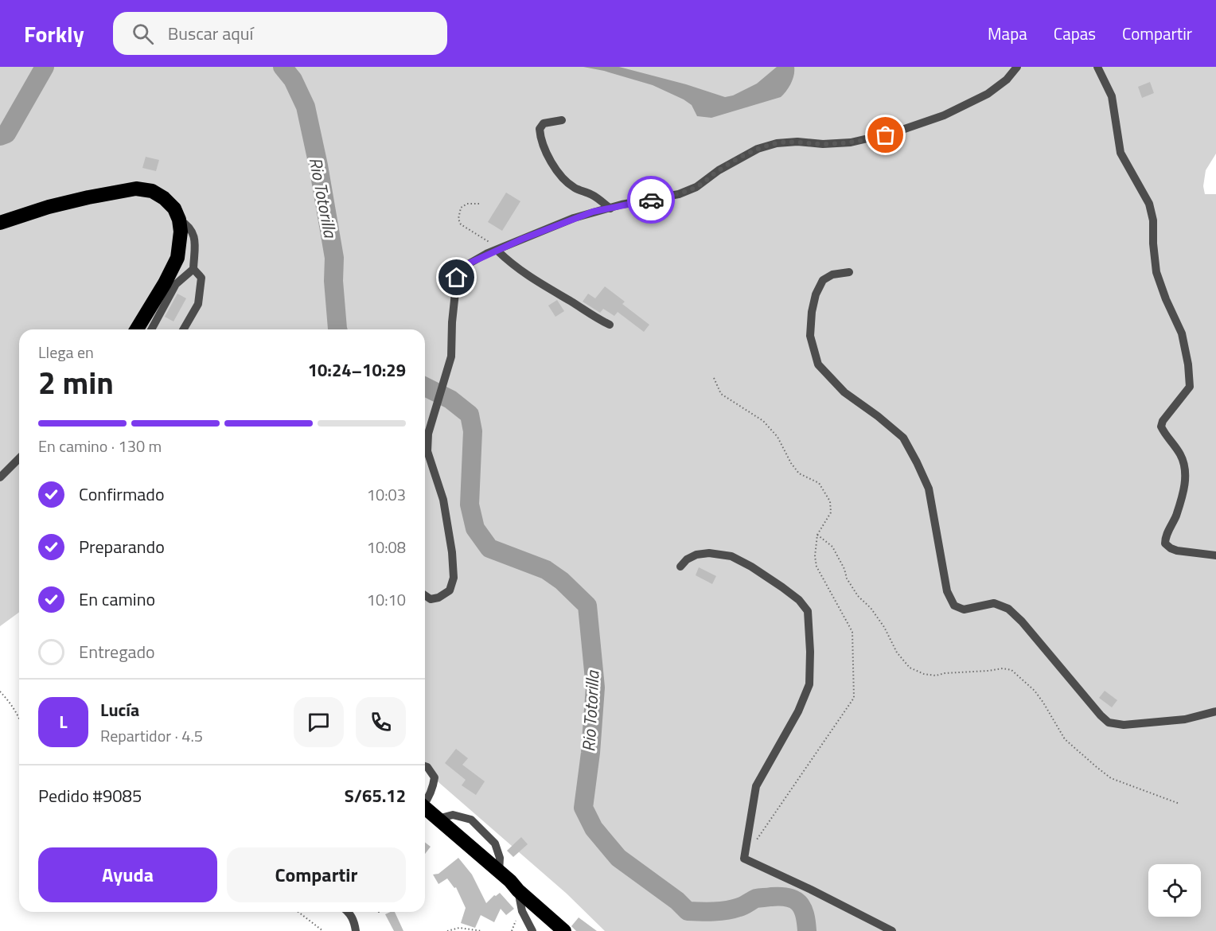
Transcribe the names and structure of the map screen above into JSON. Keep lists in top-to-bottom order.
{
  "water": ["Rio Totorilla"],
  "page": {
    "header": "Forkly",
    "search": "Buscar aquí",
    "nav": ["Mapa", "Capas", "Compartir"],
    "heading": ["2 min", "Llega en", "10:24–10:29"],
    "panel": [
      "Lucía",
      "Repartidor · 4.5",
      "Pedido #9085",
      "S/65.12"
    ],
    "bar": "En camino · 130 m",
    "list": [
      ["Confirmado", "10:03"],
      ["Preparando", "10:08"],
      ["En camino", "10:10"],
      "Entregado"
    ],
    "round": "L",
    "buttons": ["Ayuda", "Compartir"]
  }
}
